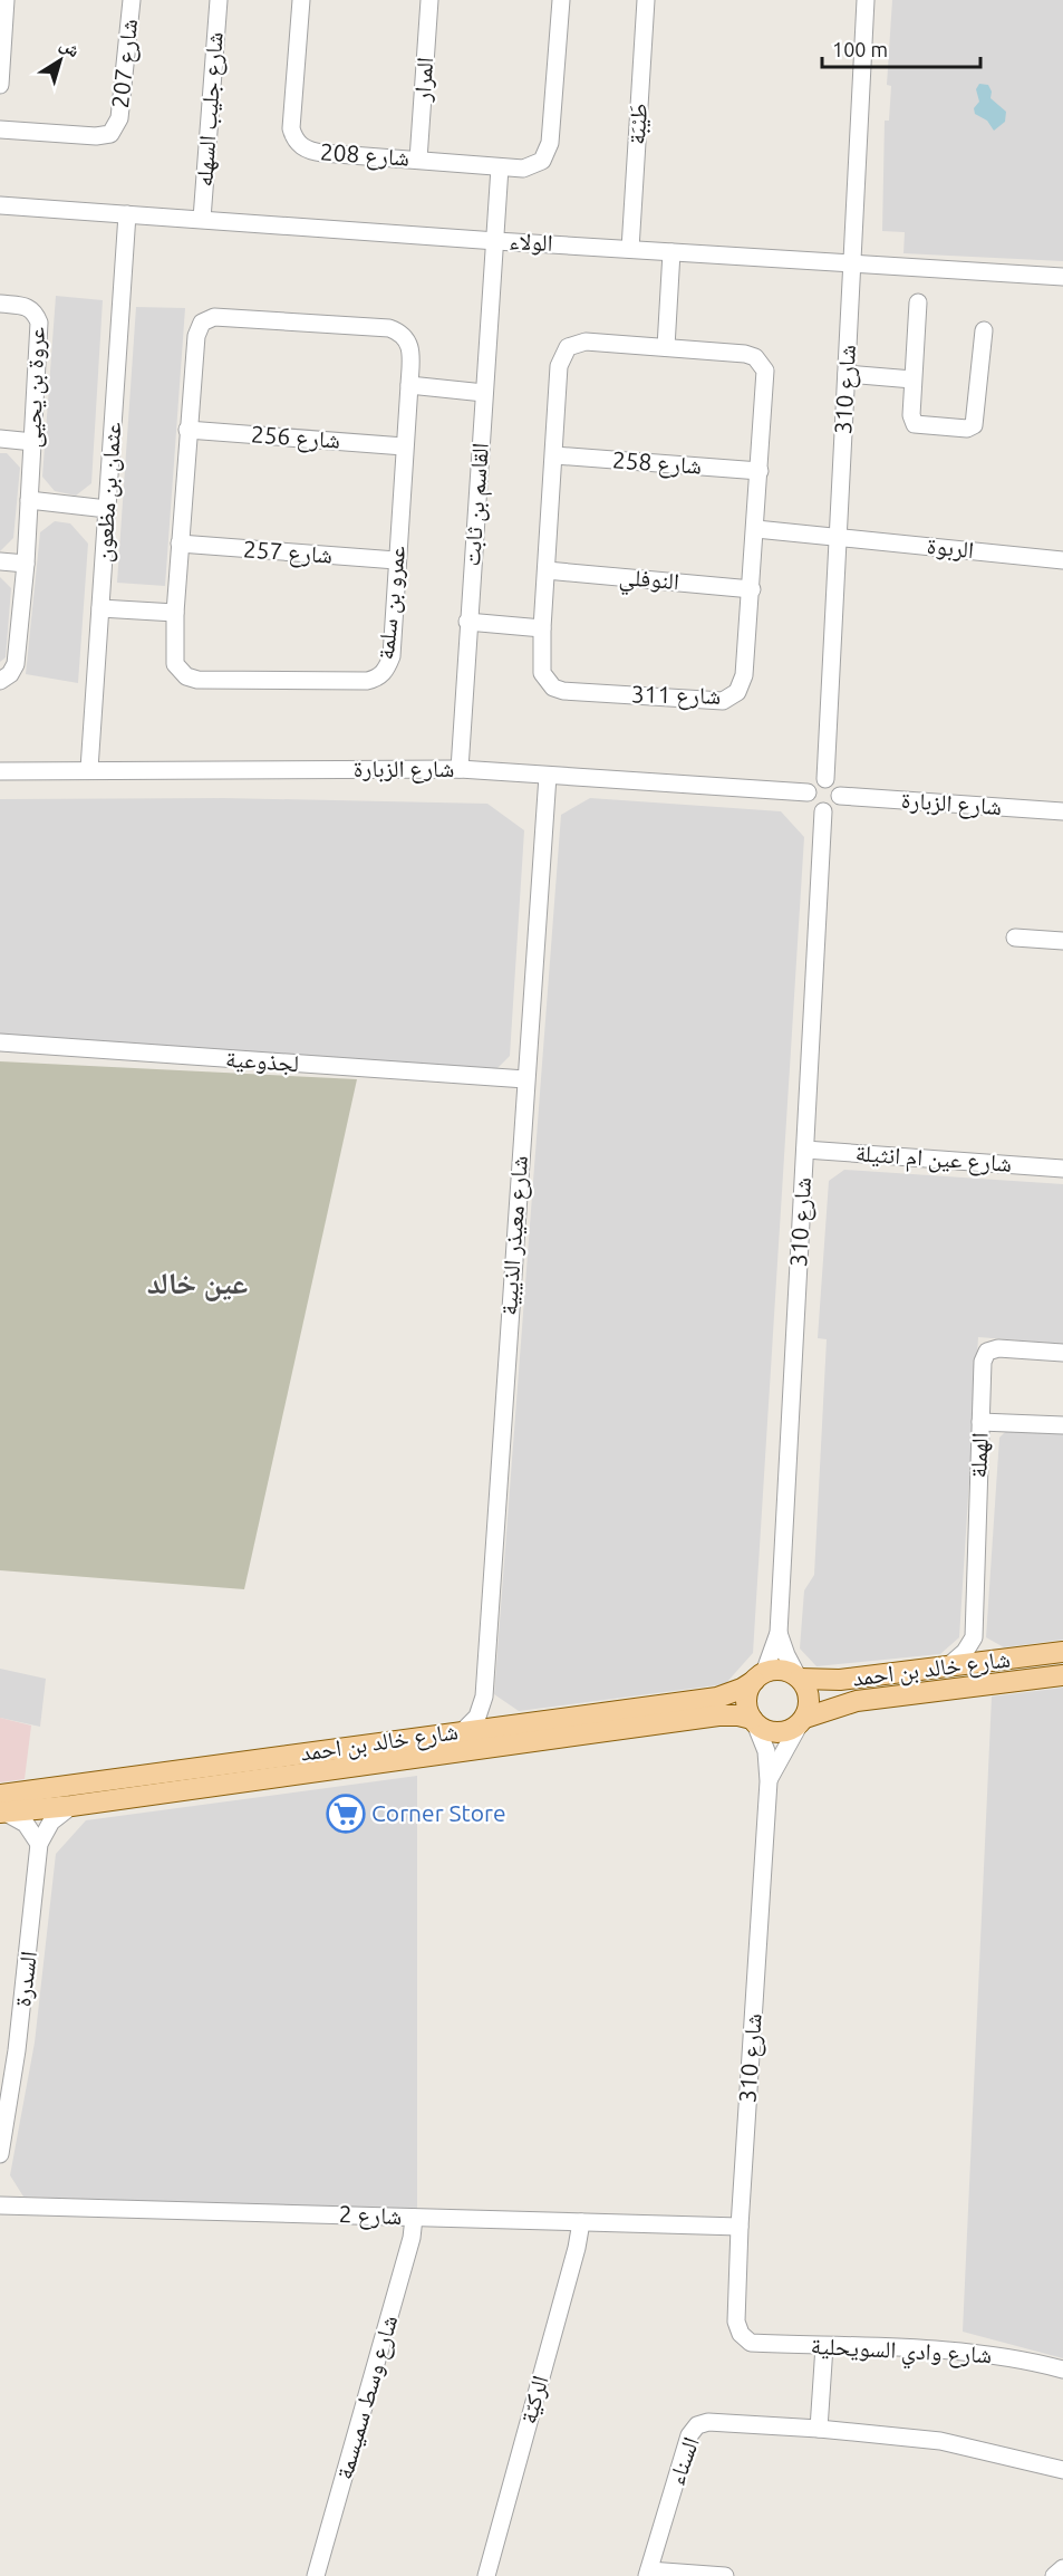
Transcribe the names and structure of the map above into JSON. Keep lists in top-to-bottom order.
{
  "streets": {
    "main road": ["شارع خالد بن احمد"],
    "street": [
      "شارع 207",
      "المرار",
      "شارع جليب السهله",
      "طَيْبَة",
      "شارع 208",
      "الولاء",
      "عروة بن يحيى",
      "شارع 310",
      "شارع 256",
      "شارع 258",
      "عثمان بن مظعون",
      "القاسم بن ثابت",
      "الربوة",
      "شارع 257",
      "النوفلي",
      "عمرو بن سلمة",
      "شارع 311",
      "شارع الزبارة",
      "لجذوعية",
      "شارع عين ام انثيلة",
      "شارع معيذر الذيبية",
      "الهملة",
      "السدرة",
      "شارع 2",
      "شارع وادي السويحلية",
      "شارع وسط سميسمة",
      "الركيّة",
      "السناء"
    ]
  },
  "crossings": [
    ["المرار", "شارع 208"],
    ["شارع جليب السهله", "الولاء"],
    ["طَيْبَة", "الولاء"],
    ["الولاء", "شارع 310"],
    ["الولاء", "عثمان بن مظعون"],
    ["الولاء", "القاسم بن ثابت"],
    ["شارع 310", "الربوة"],
    ["شارع 310", "شارع الزبارة"],
    ["شارع 310", "شارع عين ام انثيلة"],
    ["شارع 310", "شارع خالد بن احمد"],
    ["شارع 310", "شارع 2"],
    ["شارع 310", "شارع وادي السويحلية"],
    ["شارع 256", "عمرو بن سلمة"],
    ["شارع 258", "شارع 311"],
    ["عثمان بن مظعون", "شارع الزبارة"],
    ["القاسم بن ثابت", "شارع الزبارة"],
    ["شارع 257", "عمرو بن سلمة"],
    ["النوفلي", "شارع 311"],
    ["شارع الزبارة", "شارع معيذر الذيبية"],
    ["لجذوعية", "شارع معيذر الذيبية"],
    ["شارع معيذر الذيبية", "شارع خالد بن احمد"],
    ["شارع خالد بن احمد", "السدرة"],
    ["شارع 2", "شارع وسط سميسمة"],
    ["شارع 2", "الركيّة"]
  ],
  "districts": ["عين خالد"],
  "places": {
    "supermarket": ["Corner Store"]
  },
  "scale_bar": "100 m",
  "north": "top right"
}
